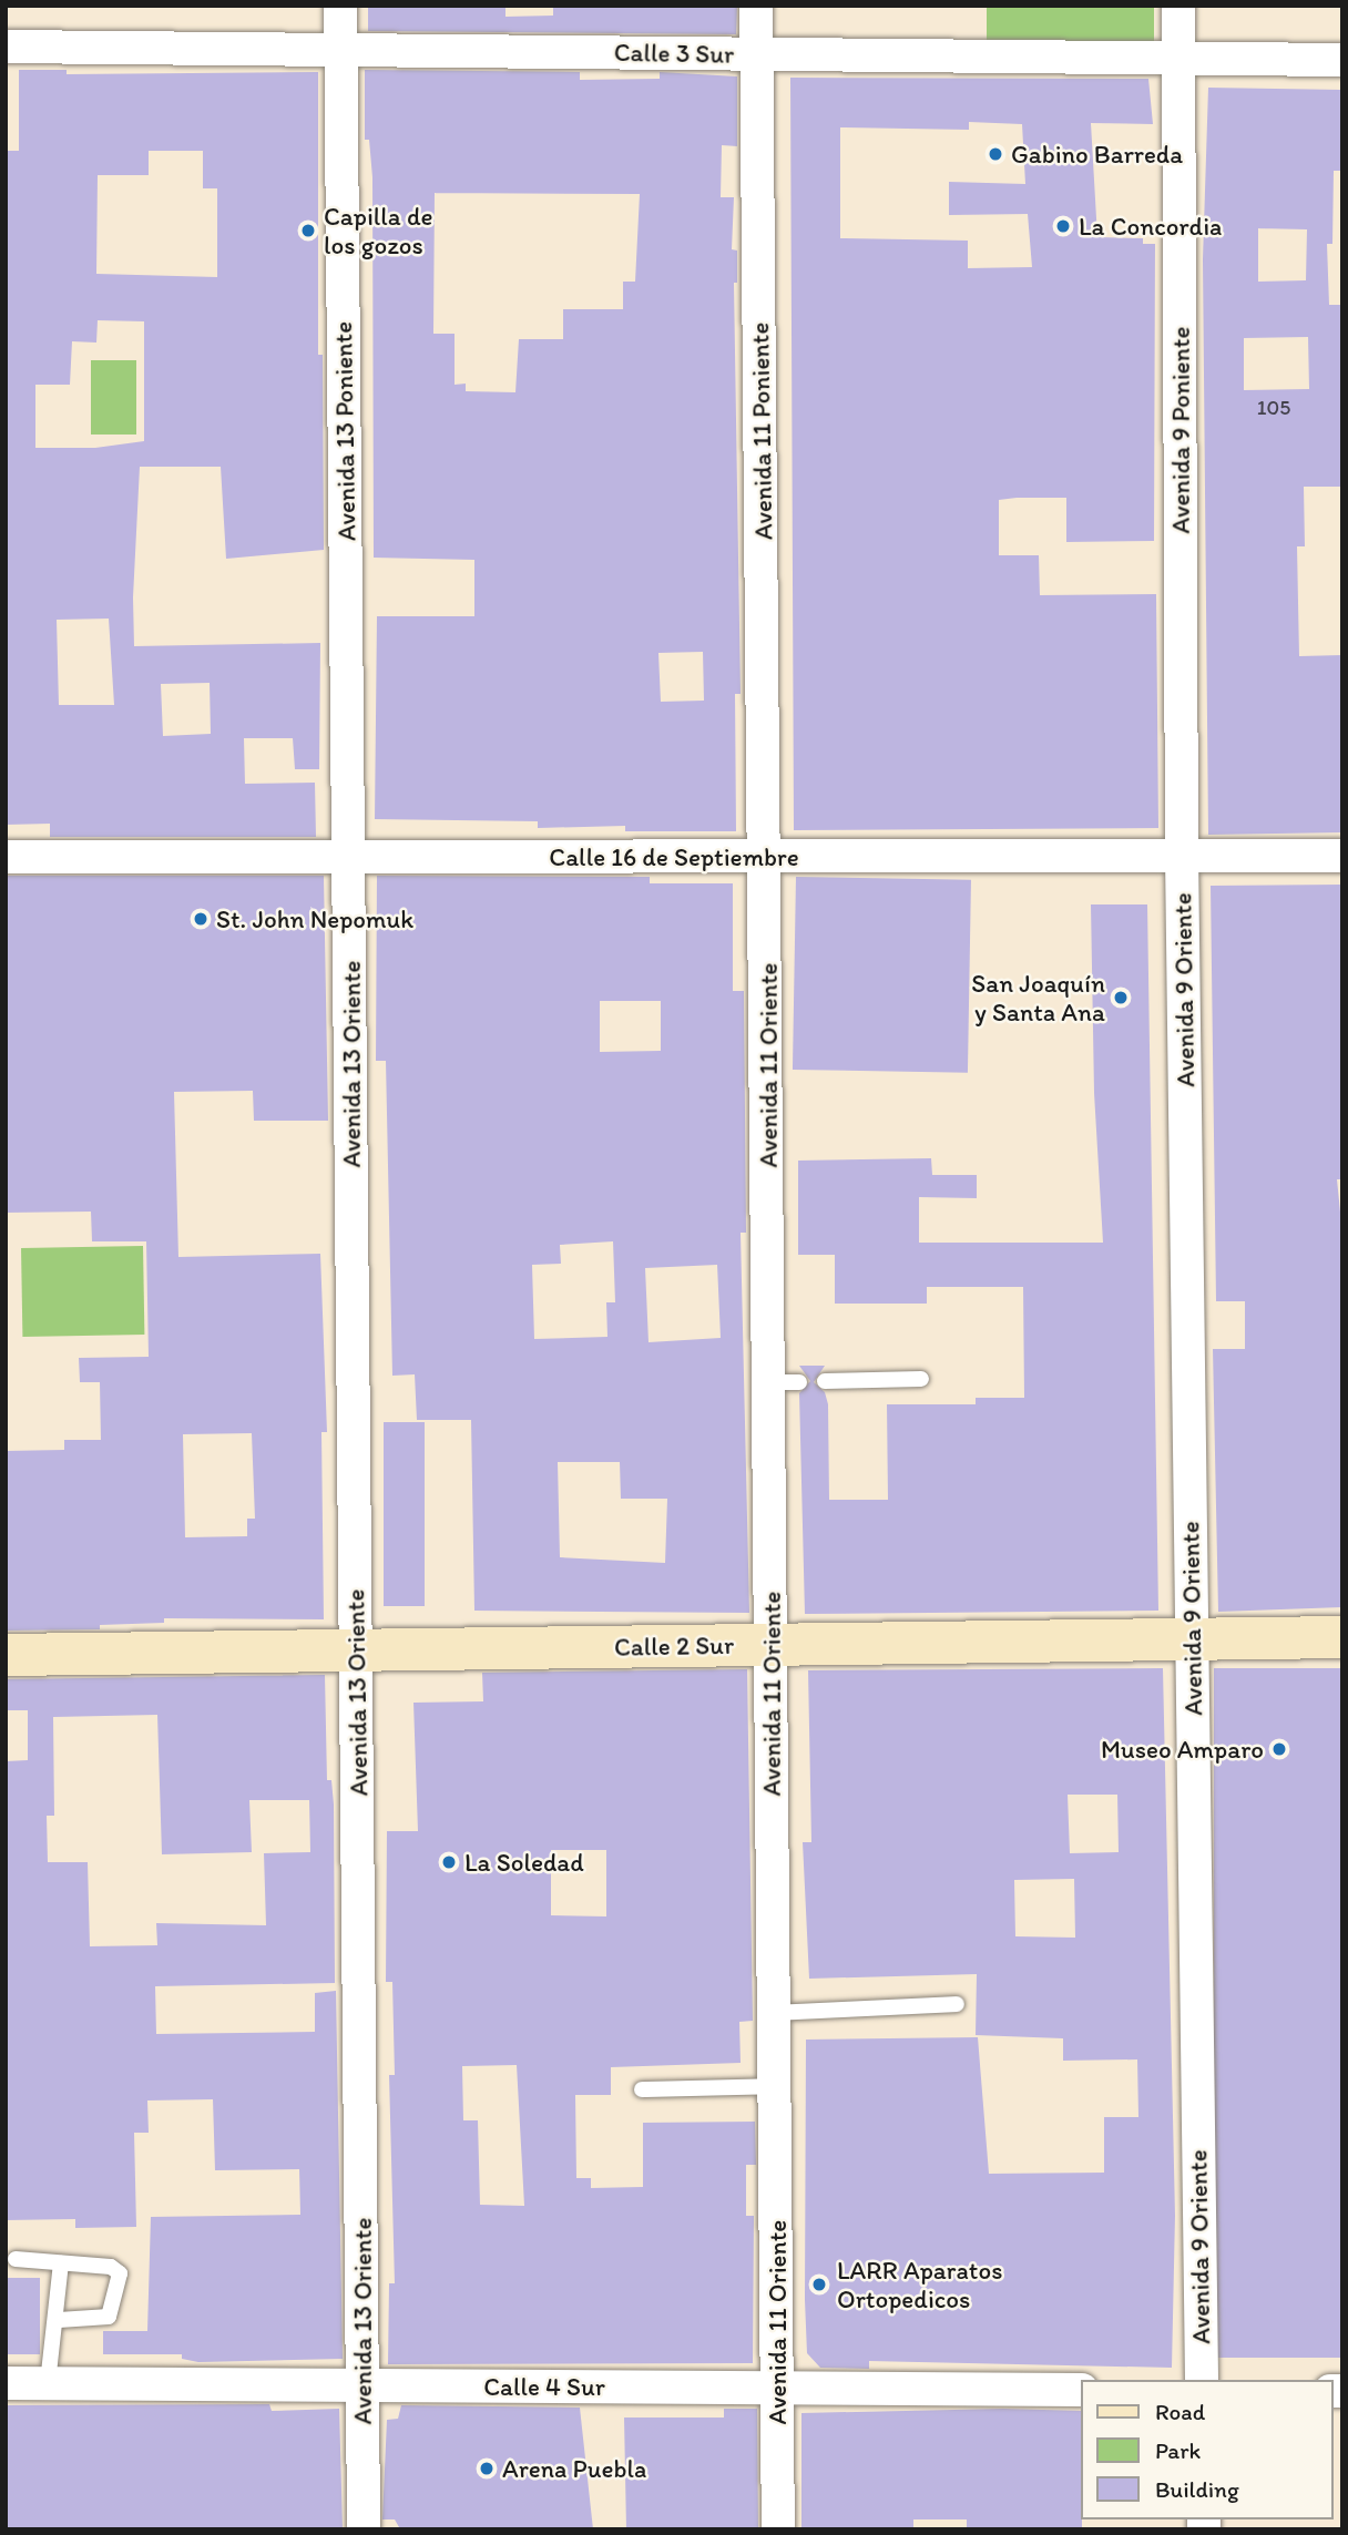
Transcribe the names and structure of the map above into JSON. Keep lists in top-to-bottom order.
{
  "streets": {
    "street": [
      "Calle 3 Sur",
      "Avenida 9 Poniente",
      "Avenida 13 Poniente",
      "Avenida 11 Poniente",
      "Calle 16 de Septiembre",
      "Avenida 9 Oriente",
      "Avenida 13 Oriente",
      "Avenida 11 Oriente",
      "Calle 2 Sur",
      "Calle 4 Sur"
    ]
  },
  "crossings": [
    ["Calle 3 Sur", "Avenida 9 Poniente"],
    ["Calle 3 Sur", "Avenida 13 Poniente"],
    ["Calle 3 Sur", "Avenida 11 Poniente"],
    ["Avenida 9 Poniente", "Calle 16 de Septiembre"],
    ["Avenida 9 Poniente", "Avenida 9 Oriente"],
    ["Avenida 13 Poniente", "Calle 16 de Septiembre"],
    ["Avenida 13 Poniente", "Avenida 13 Oriente"],
    ["Avenida 11 Poniente", "Calle 16 de Septiembre"],
    ["Avenida 11 Poniente", "Avenida 11 Oriente"],
    ["Calle 16 de Septiembre", "Avenida 9 Oriente"],
    ["Calle 16 de Septiembre", "Avenida 13 Oriente"],
    ["Calle 16 de Septiembre", "Avenida 11 Oriente"],
    ["Avenida 9 Oriente", "Calle 2 Sur"],
    ["Avenida 13 Oriente", "Calle 2 Sur"],
    ["Avenida 13 Oriente", "Calle 4 Sur"],
    ["Avenida 11 Oriente", "Calle 2 Sur"],
    ["Avenida 11 Oriente", "Calle 4 Sur"]
  ],
  "places": [
    "Gabino Barreda",
    "La Concordia",
    "Capilla de los gozos",
    "St. John Nepomuk",
    "San Joaquín y Santa Ana",
    "Museo Amparo",
    "La Soledad",
    "LARR Aparatos Ortopedicos",
    "Arena Puebla"
  ],
  "house_numbers": ["105"],
  "legend": ["Road", "Park", "Building"]
}
